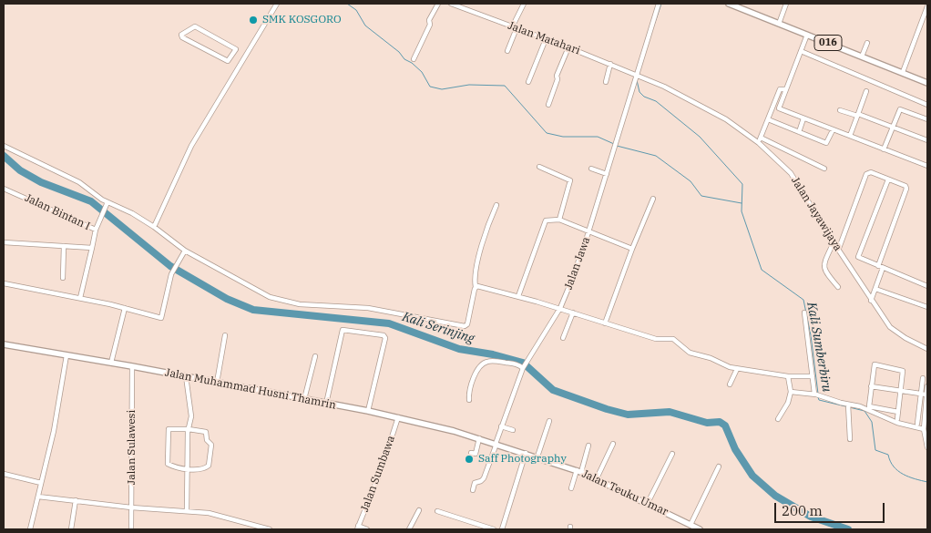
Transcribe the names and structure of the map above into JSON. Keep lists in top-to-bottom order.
{
  "streets": {
    "main road": ["016", "Jalan Muhammad Husni Thamrin", "Jalan Teuku Umar"],
    "street": [
      "Jalan Matahari",
      "Jalan Bintan I",
      "Jalan Jayawijaya",
      "Jalan Jawa",
      "Jalan Sulawesi",
      "Jalan Sumbawa"
    ]
  },
  "crossings": [
    ["Jalan Matahari", "Jalan Jayawijaya"],
    ["Jalan Matahari", "Jalan Jawa"],
    ["Jalan Jayawijaya", "Jalan Jawa"],
    ["Jalan Jawa", "Jalan Muhammad Husni Thamrin"],
    ["Jalan Jawa", "Jalan Teuku Umar"],
    ["Jalan Muhammad Husni Thamrin", "Jalan Sulawesi"],
    ["Jalan Muhammad Husni Thamrin", "Jalan Sumbawa"],
    ["Jalan Muhammad Husni Thamrin", "Jalan Teuku Umar"]
  ],
  "water": ["Kali Serinjing", "Kali Sumberbiru"],
  "places": ["SMK KOSGORO", "Saff Photography"],
  "scale_bar": "200 m"
}
